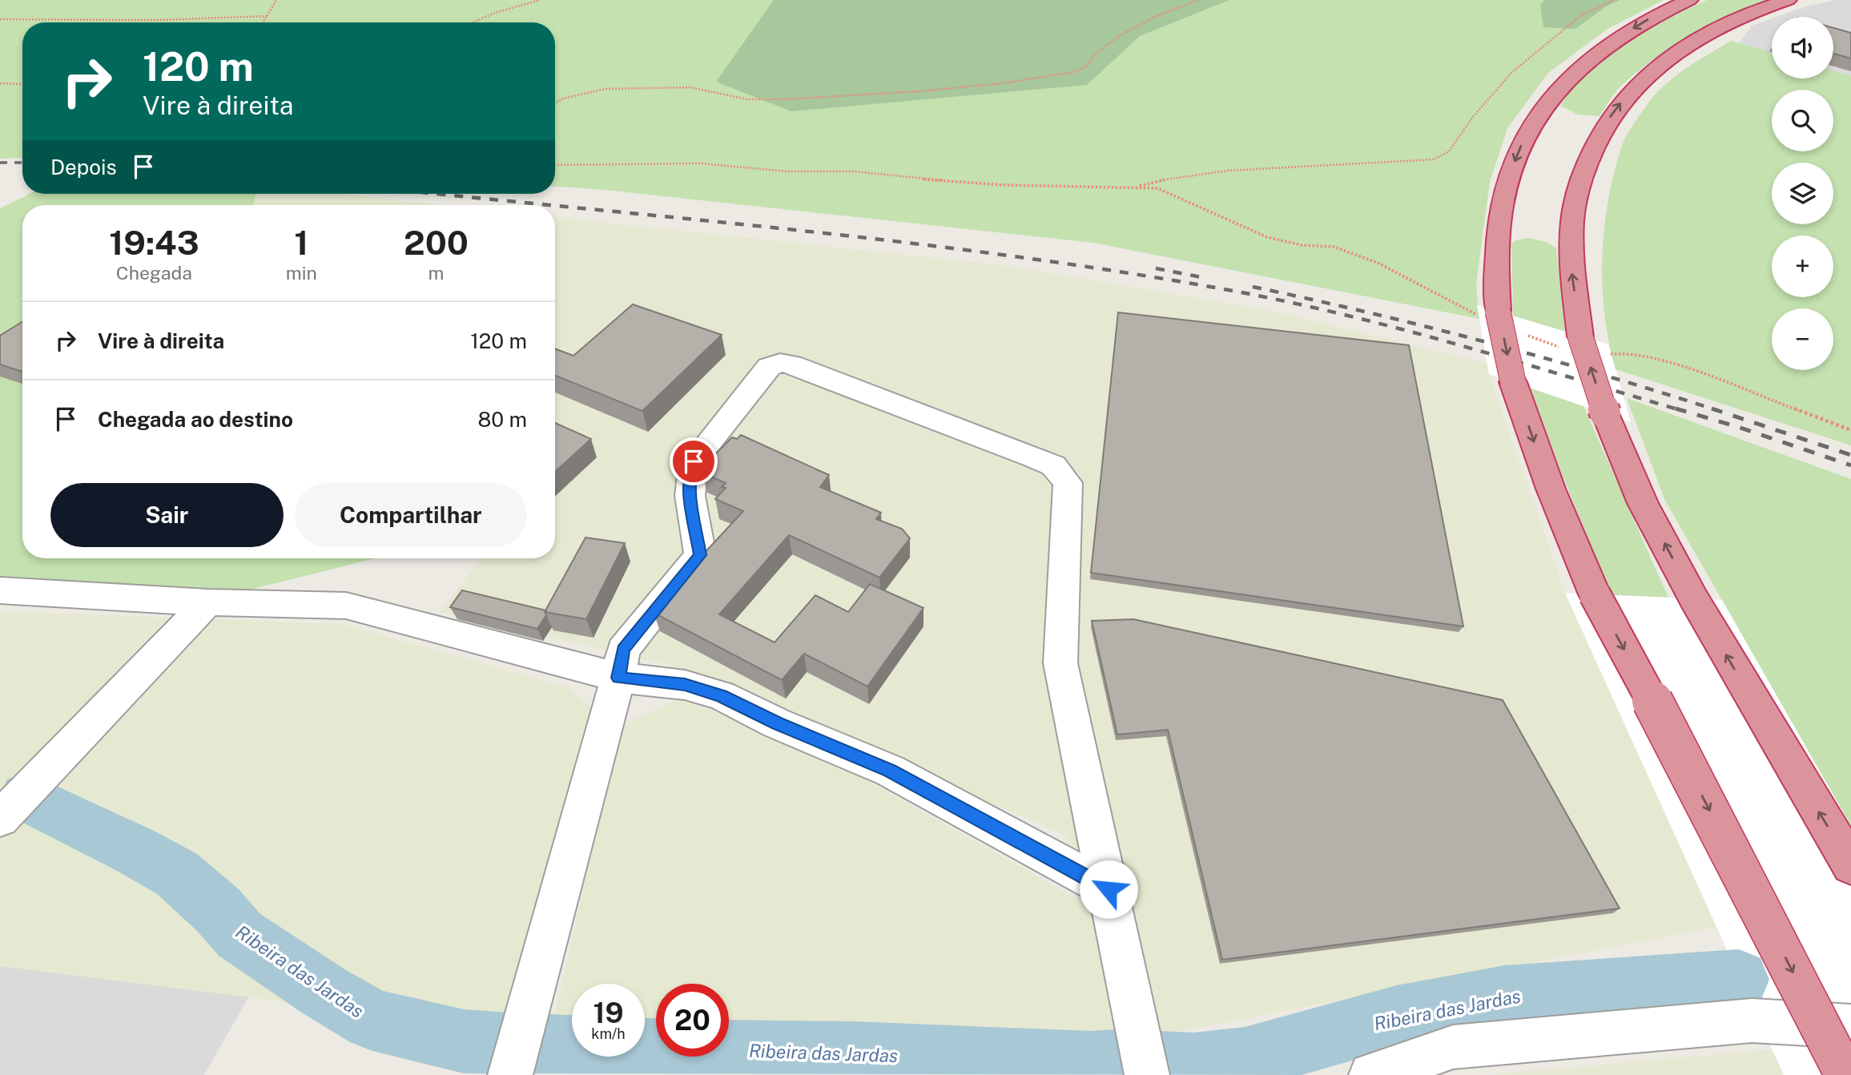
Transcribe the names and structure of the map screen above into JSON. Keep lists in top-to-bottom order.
{
  "water": ["Ribeira das Jardas"],
  "page": {
    "map_buttons": ["+", "−"],
    "turn": ["120 m", "Vire à direita"],
    "then": "Depois",
    "eta": [
      "19:43",
      "Chegada",
      "1",
      "min",
      "200",
      "m"
    ],
    "list": [
      {
        "name": "Vire à direita",
        "value": "120 m"
      },
      {
        "name": "Chegada ao destino",
        "value": "80 m"
      }
    ],
    "buttons": ["Sair", "Compartilhar"],
    "speed": "19 km/h",
    "limit": "20"
  }
}
